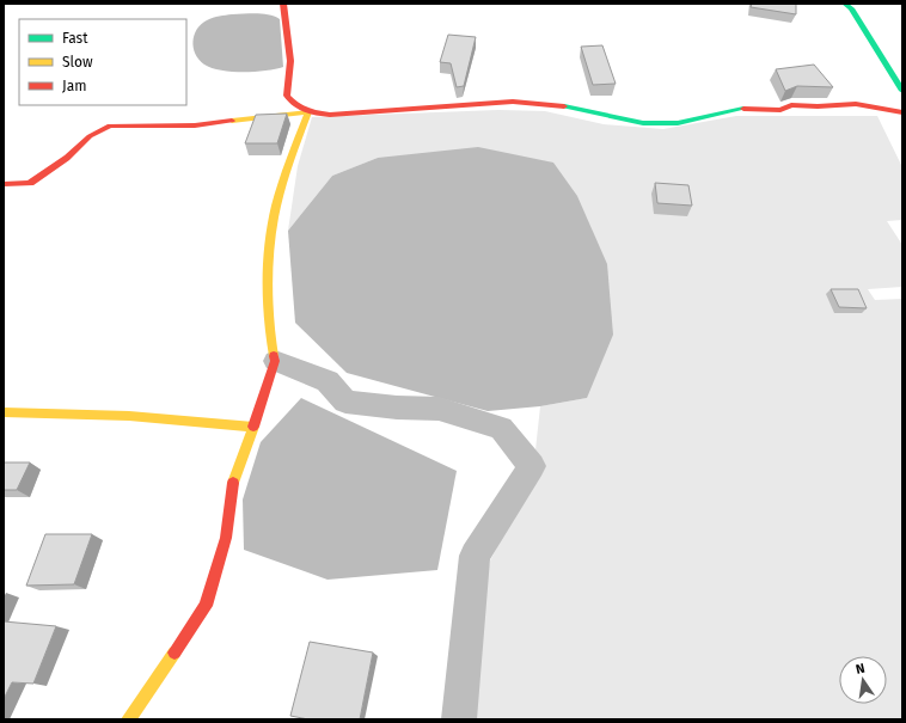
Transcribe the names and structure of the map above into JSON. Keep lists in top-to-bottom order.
{
  "legend": ["Fast", "Slow", "Jam"],
  "north": "top"
}
